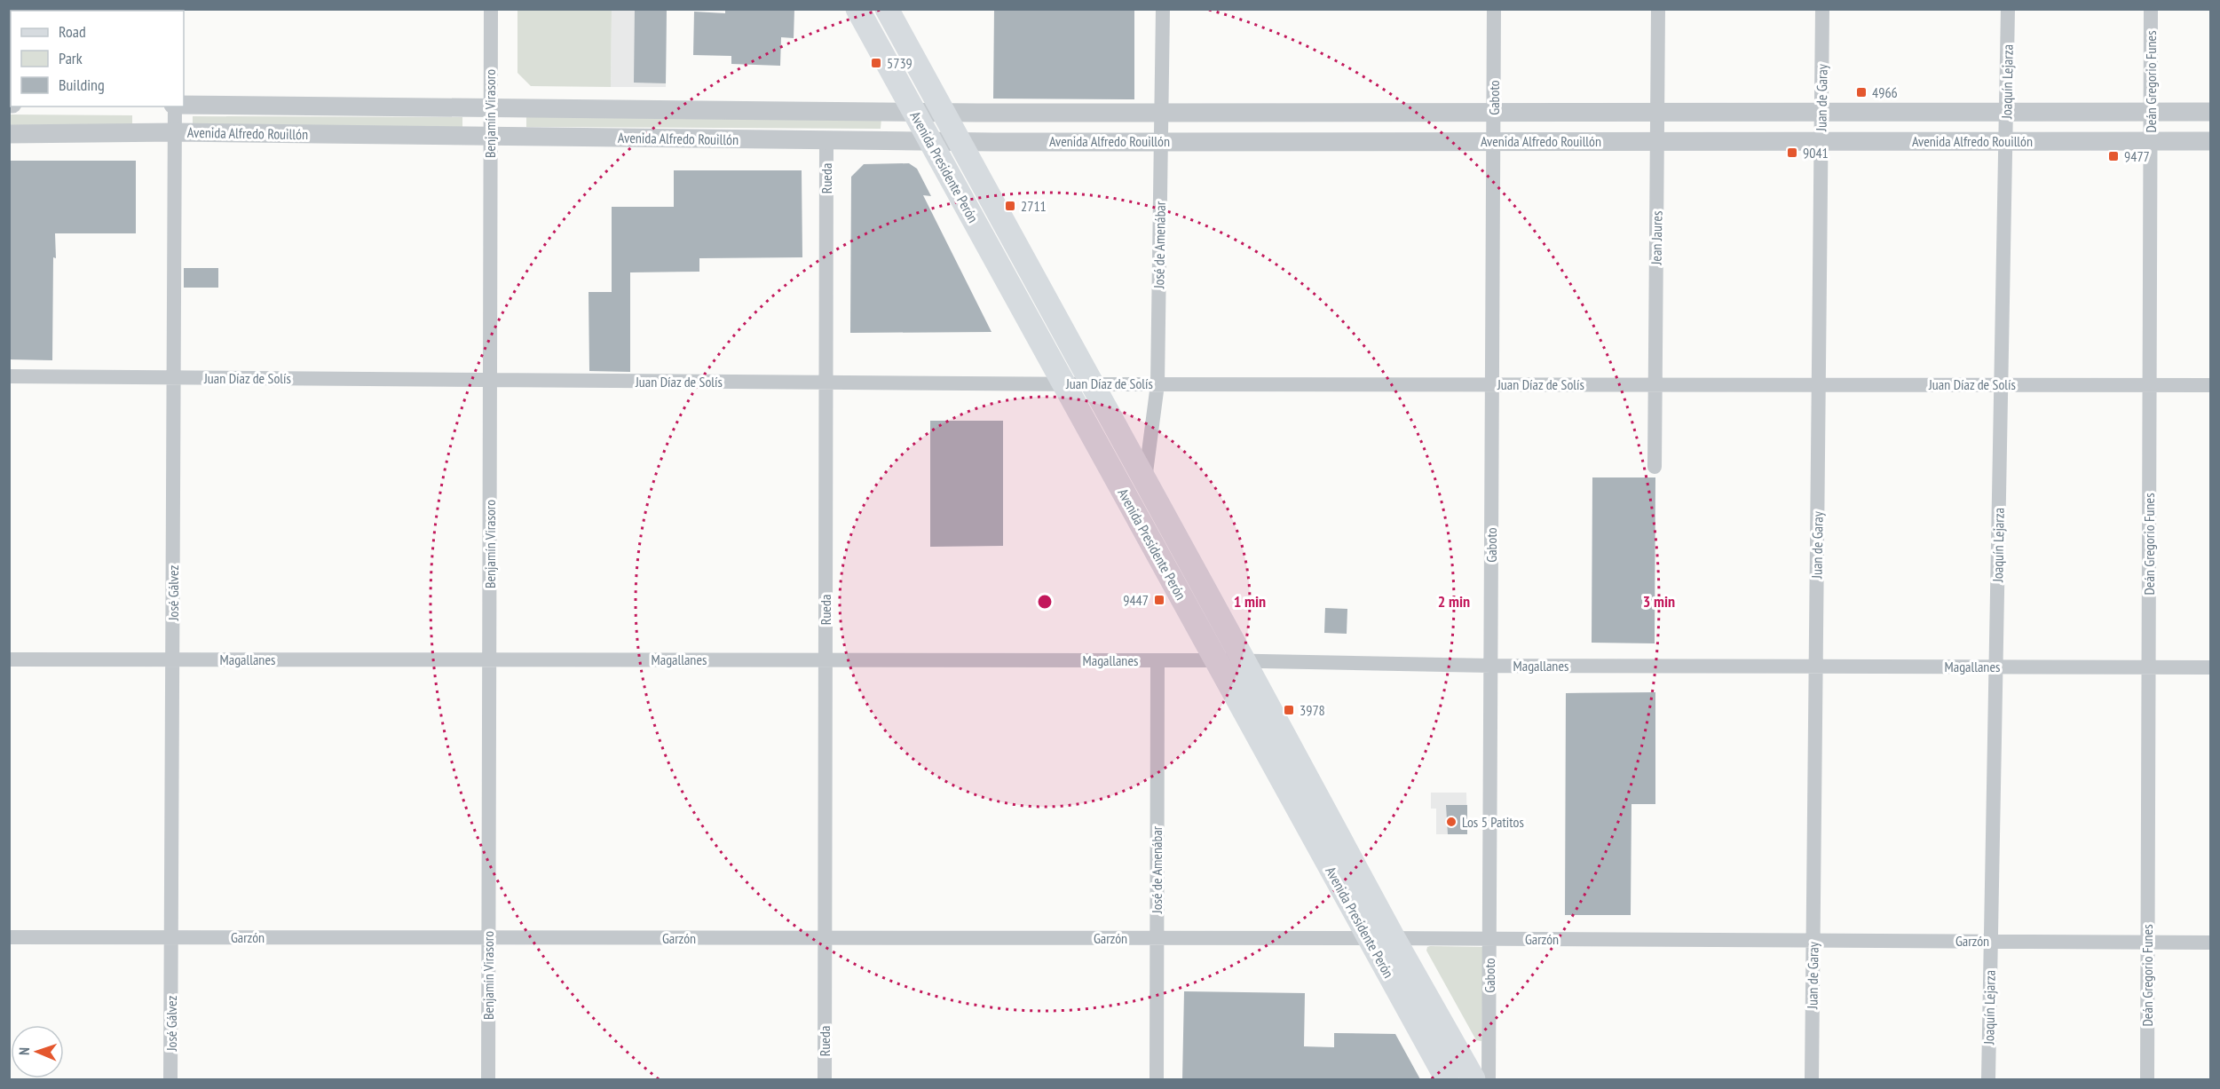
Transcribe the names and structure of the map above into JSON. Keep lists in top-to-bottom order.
{
  "streets": {
    "main road": ["Avenida Presidente Perón"],
    "street": [
      "Joaquín Lejarza",
      "Deán Gregorio Funes",
      "Gaboto",
      "Juan de Garay",
      "Benjamín Virasoro",
      "Avenida Alfredo Rouillón",
      "Rueda",
      "Jean Jaures",
      "José de Amenábar",
      "Juan Díaz de Solís",
      "José Gálvez",
      "Magallanes",
      "Garzón"
    ]
  },
  "crossings": [
    ["Joaquín Lejarza", "Avenida Alfredo Rouillón"],
    ["Joaquín Lejarza", "Juan Díaz de Solís"],
    ["Joaquín Lejarza", "Magallanes"],
    ["Joaquín Lejarza", "Garzón"],
    ["Deán Gregorio Funes", "Avenida Alfredo Rouillón"],
    ["Deán Gregorio Funes", "Juan Díaz de Solís"],
    ["Deán Gregorio Funes", "Magallanes"],
    ["Deán Gregorio Funes", "Garzón"],
    ["Gaboto", "Avenida Alfredo Rouillón"],
    ["Gaboto", "Juan Díaz de Solís"],
    ["Gaboto", "Magallanes"],
    ["Gaboto", "Garzón"],
    ["Juan de Garay", "Avenida Alfredo Rouillón"],
    ["Juan de Garay", "Juan Díaz de Solís"],
    ["Juan de Garay", "Magallanes"],
    ["Juan de Garay", "Garzón"],
    ["Benjamín Virasoro", "Avenida Alfredo Rouillón"],
    ["Benjamín Virasoro", "Juan Díaz de Solís"],
    ["Benjamín Virasoro", "Magallanes"],
    ["Benjamín Virasoro", "Garzón"],
    ["Avenida Alfredo Rouillón", "Avenida Presidente Perón"],
    ["Avenida Alfredo Rouillón", "Rueda"],
    ["Avenida Alfredo Rouillón", "Jean Jaures"],
    ["Avenida Alfredo Rouillón", "José de Amenábar"],
    ["Avenida Alfredo Rouillón", "José Gálvez"],
    ["Avenida Presidente Perón", "José de Amenábar"],
    ["Avenida Presidente Perón", "Juan Díaz de Solís"],
    ["Avenida Presidente Perón", "Magallanes"],
    ["Avenida Presidente Perón", "Garzón"],
    ["Rueda", "Juan Díaz de Solís"],
    ["Rueda", "Magallanes"],
    ["Rueda", "Garzón"],
    ["Jean Jaures", "Juan Díaz de Solís"],
    ["José de Amenábar", "Juan Díaz de Solís"],
    ["José de Amenábar", "Magallanes"],
    ["José de Amenábar", "Garzón"],
    ["Juan Díaz de Solís", "José Gálvez"],
    ["José Gálvez", "Magallanes"],
    ["José Gálvez", "Garzón"]
  ],
  "places": {
    "transit": [
      "5739",
      "4966",
      "9041",
      "9477",
      "2711",
      "9447",
      "3978"
    ],
    "other": ["Los 5 Patitos"]
  },
  "legend": ["Road", "Park", "Building"],
  "north": "left",
  "rings": ["1 min", "2 min", "3 min"]
}
